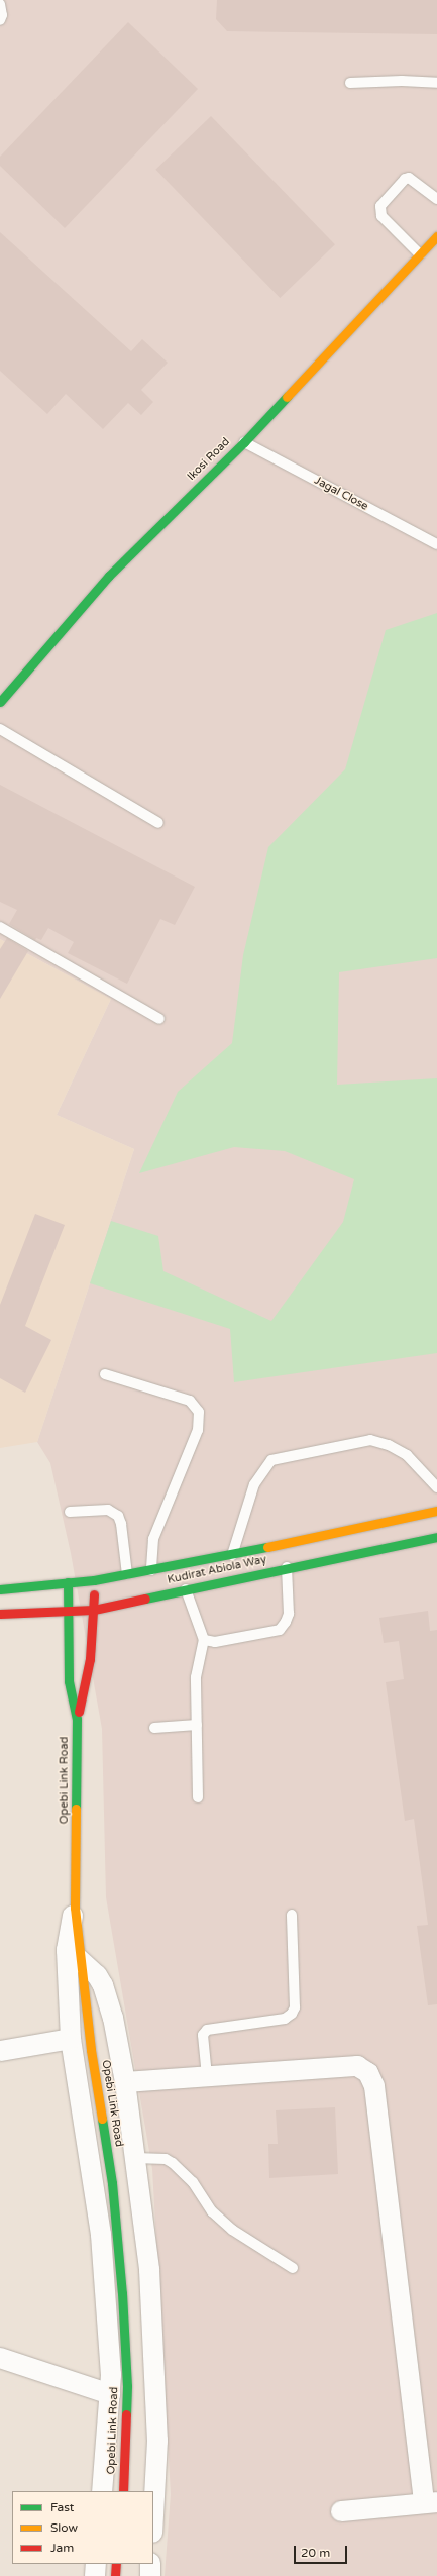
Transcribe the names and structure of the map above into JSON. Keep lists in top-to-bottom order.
{
  "streets": {
    "main road": ["Ikosi Road", "Kudirat Abiola Way", "Opebi Link Road"],
    "lane": ["Jagal Close"]
  },
  "crossings": [
    ["Ikosi Road", "Jagal Close"],
    ["Kudirat Abiola Way", "Opebi Link Road"]
  ],
  "legend": ["Fast", "Slow", "Jam"],
  "scale_bar": "20 m"
}
